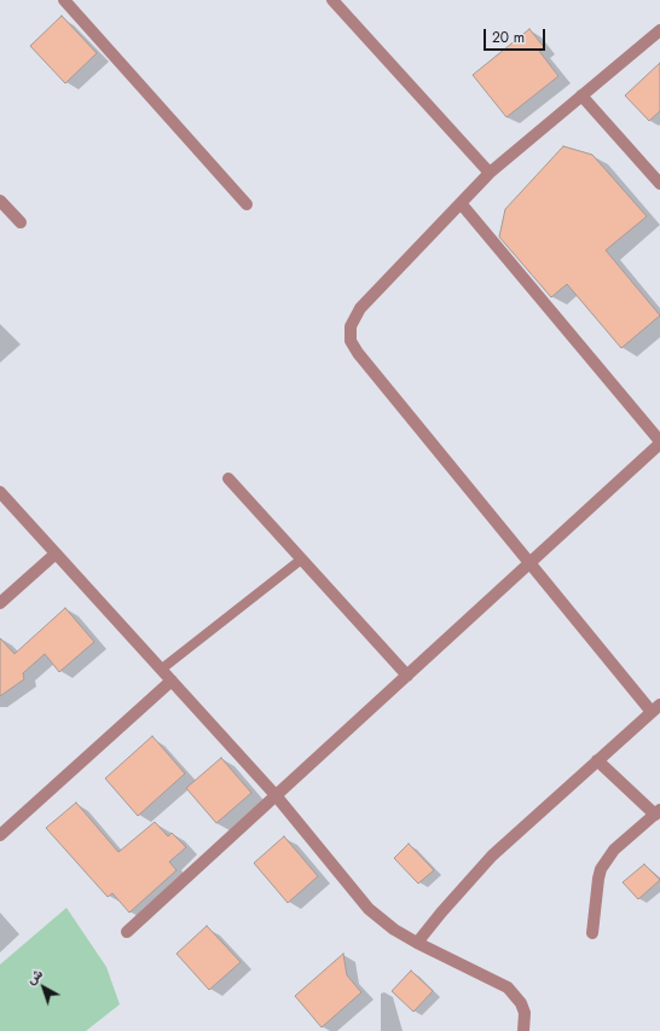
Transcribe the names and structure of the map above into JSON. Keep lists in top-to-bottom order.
{
  "scale_bar": "20 m",
  "north": "top left"
}
